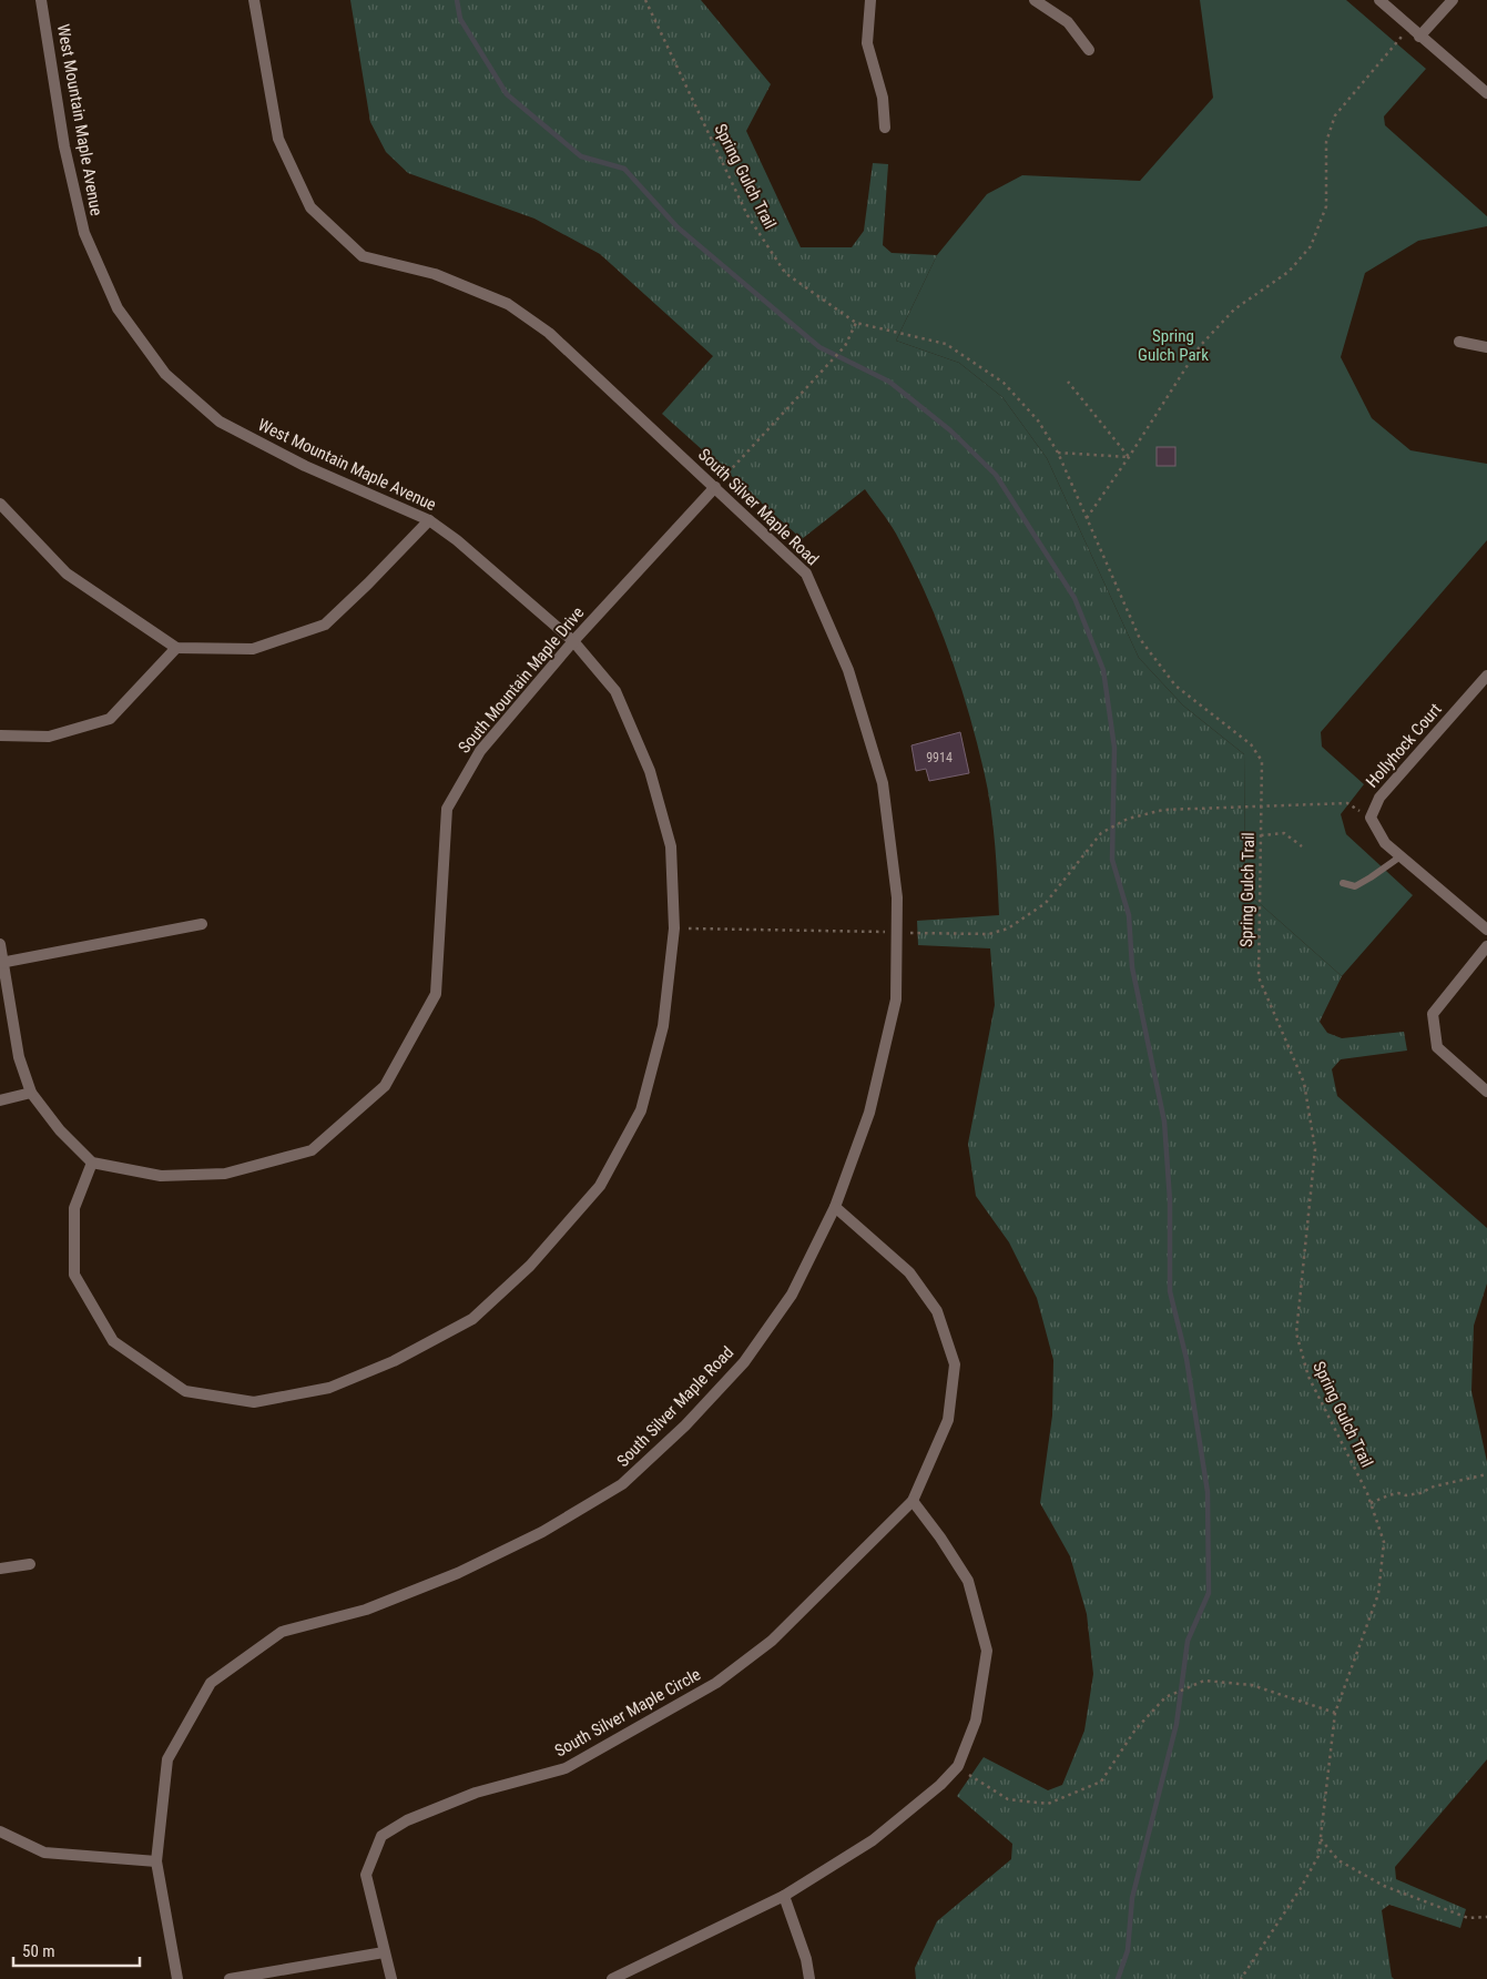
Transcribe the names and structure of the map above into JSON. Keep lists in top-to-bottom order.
{
  "streets": {
    "street": [
      "West Mountain Maple Avenue",
      "South Silver Maple Road",
      "South Mountain Maple Drive",
      "Hollyhock Court",
      "South Silver Maple Circle"
    ],
    "path": ["Spring Gulch Trail"]
  },
  "crossings": [
    ["West Mountain Maple Avenue", "South Mountain Maple Drive"],
    ["South Silver Maple Road", "South Mountain Maple Drive"],
    ["South Silver Maple Road", "South Silver Maple Circle"]
  ],
  "parks": ["Spring Gulch Park"],
  "house_numbers": ["9914"],
  "scale_bar": "50 m"
}
